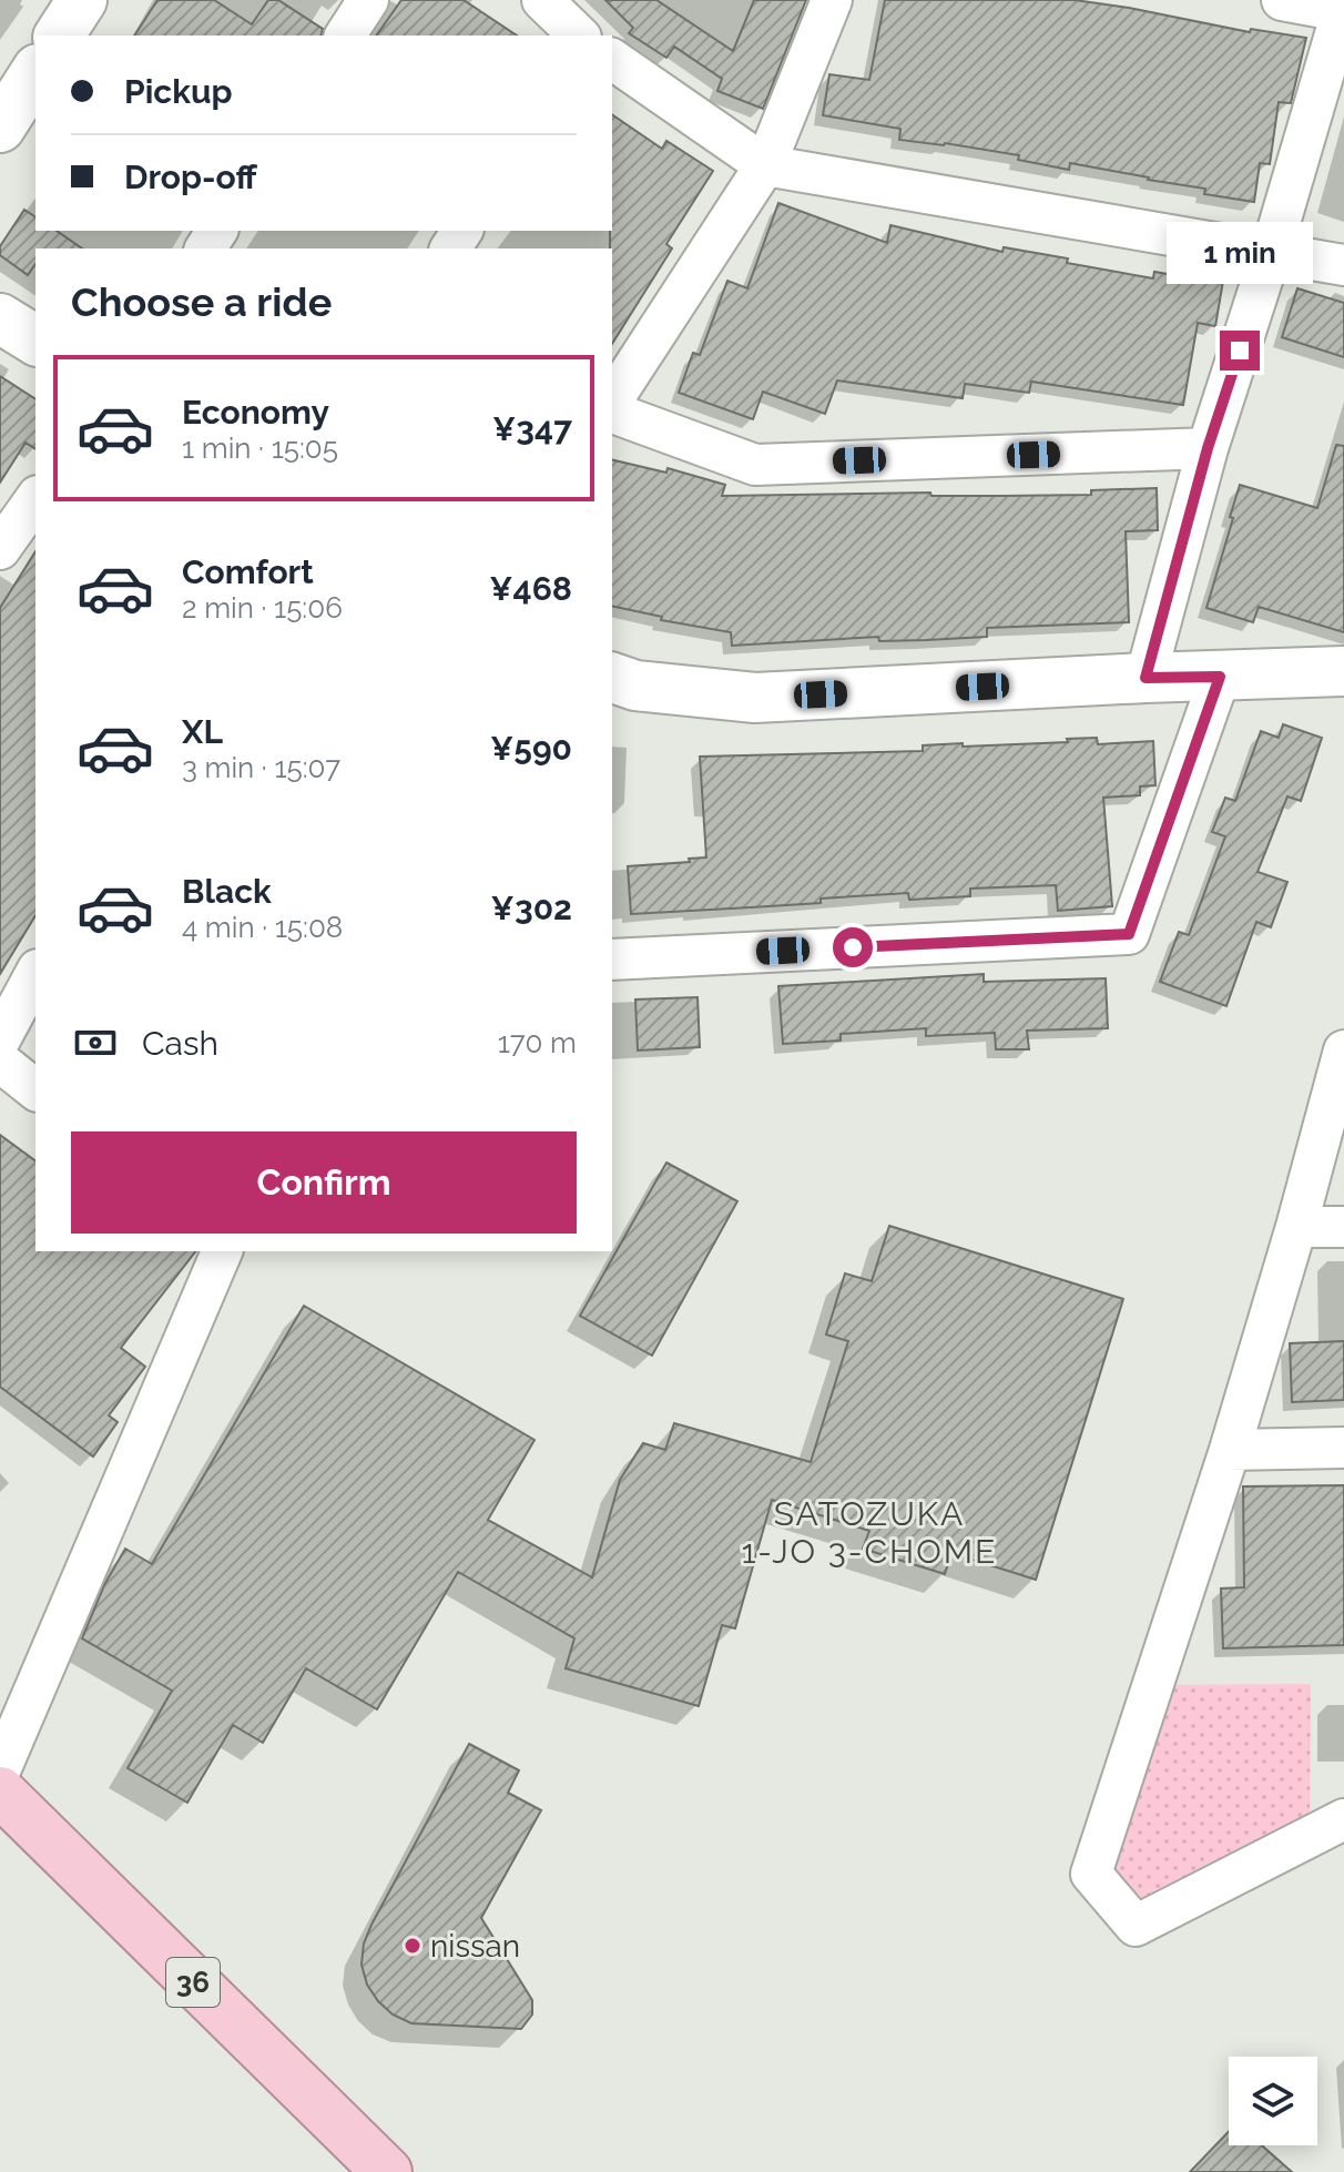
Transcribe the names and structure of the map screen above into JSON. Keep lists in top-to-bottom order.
{
  "streets": {
    "highway": ["36"]
  },
  "districts": ["SATOZUKA 1-JO 3-CHOME"],
  "places": ["nissan"],
  "page": {
    "banner": ["Pickup", "Drop-off"],
    "bubble": "1 min",
    "heading": "Choose a ride",
    "list": [
      {
        "name": "Economy",
        "note": "1 min · 15:05",
        "value": "¥347"
      },
      {
        "name": "Comfort",
        "note": "2 min · 15:06",
        "value": "¥468"
      },
      {
        "name": "XL",
        "note": "3 min · 15:07",
        "value": "¥590"
      },
      {
        "name": "Black",
        "note": "4 min · 15:08",
        "value": "¥302"
      }
    ],
    "pay": ["Cash", "170 m"],
    "buttons": "Confirm"
  }
}
